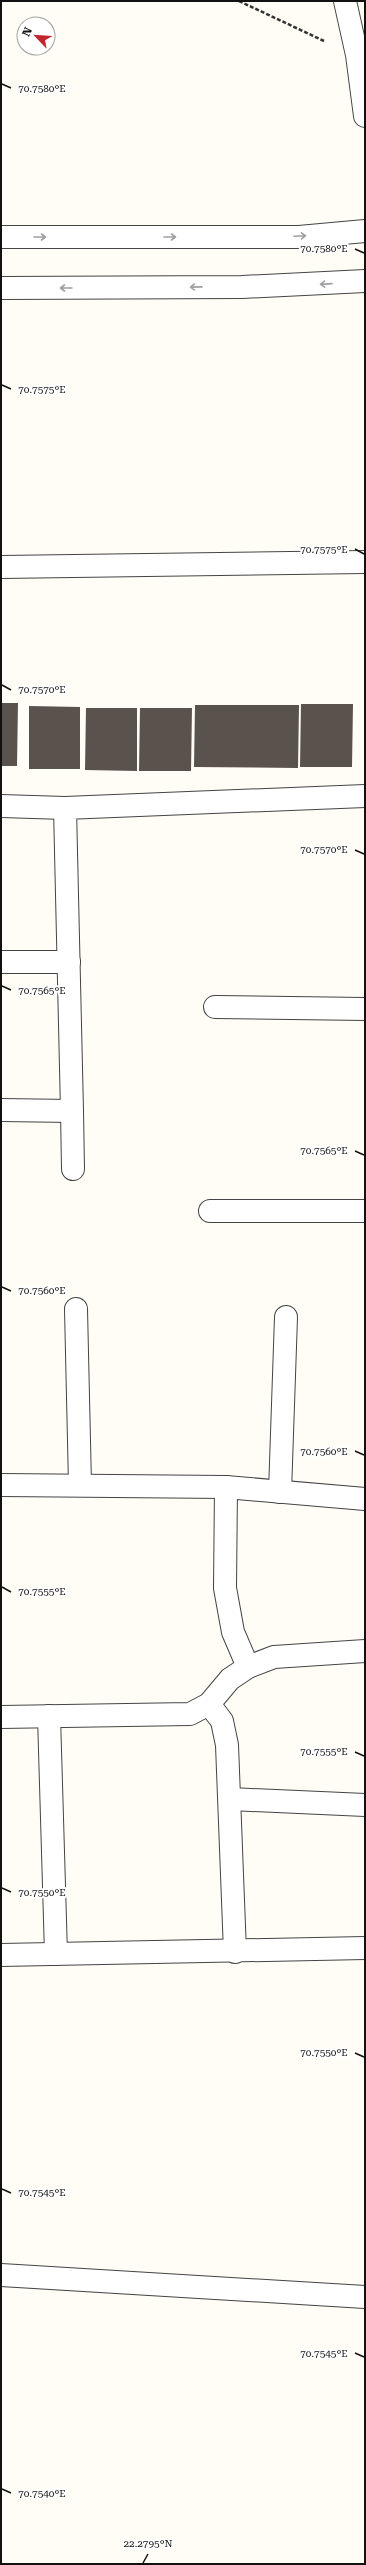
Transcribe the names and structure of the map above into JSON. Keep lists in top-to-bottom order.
{
  "north": "top left",
  "coordinates": [
    "70.7580°E",
    "70.7575°E",
    "70.7570°E",
    "70.7565°E",
    "70.7560°E",
    "70.7555°E",
    "70.7550°E",
    "70.7545°E",
    "70.7540°E",
    "22.2795°N"
  ]
}
